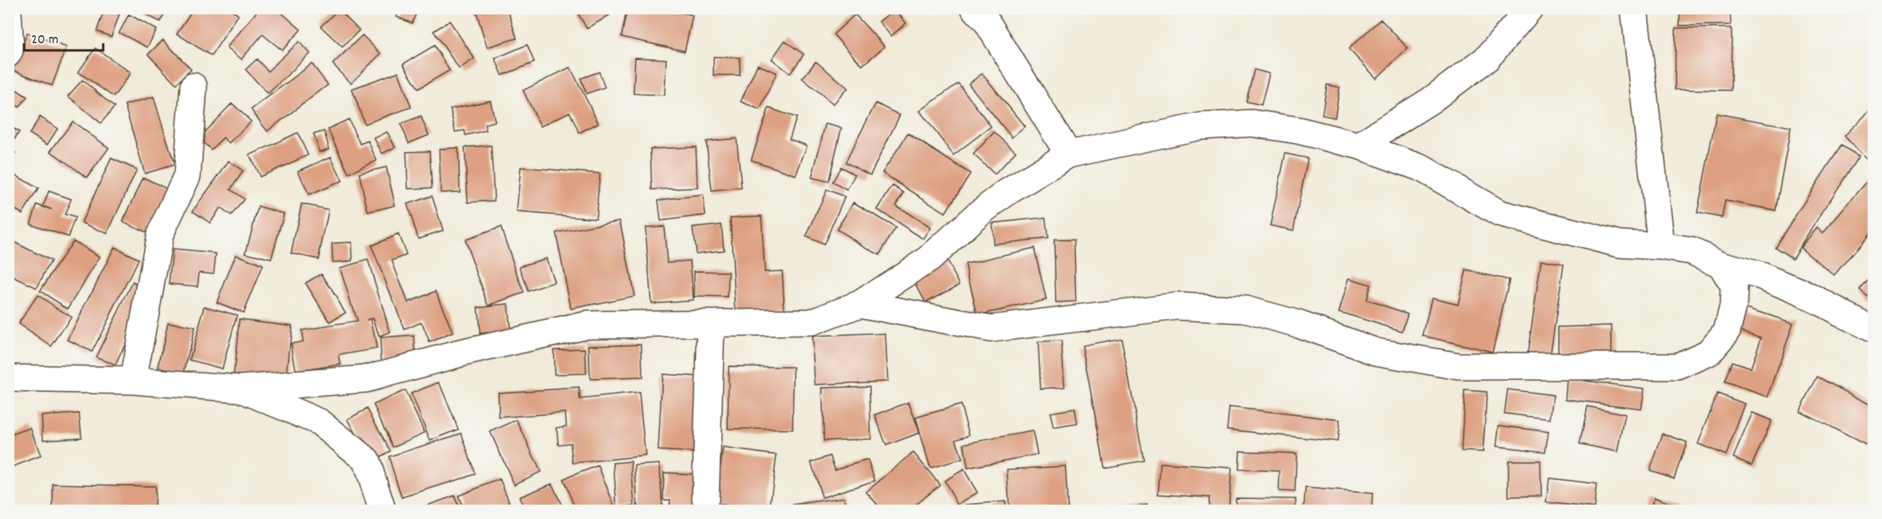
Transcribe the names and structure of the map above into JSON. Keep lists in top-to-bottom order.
{
  "scale_bar": "20 m"
}
